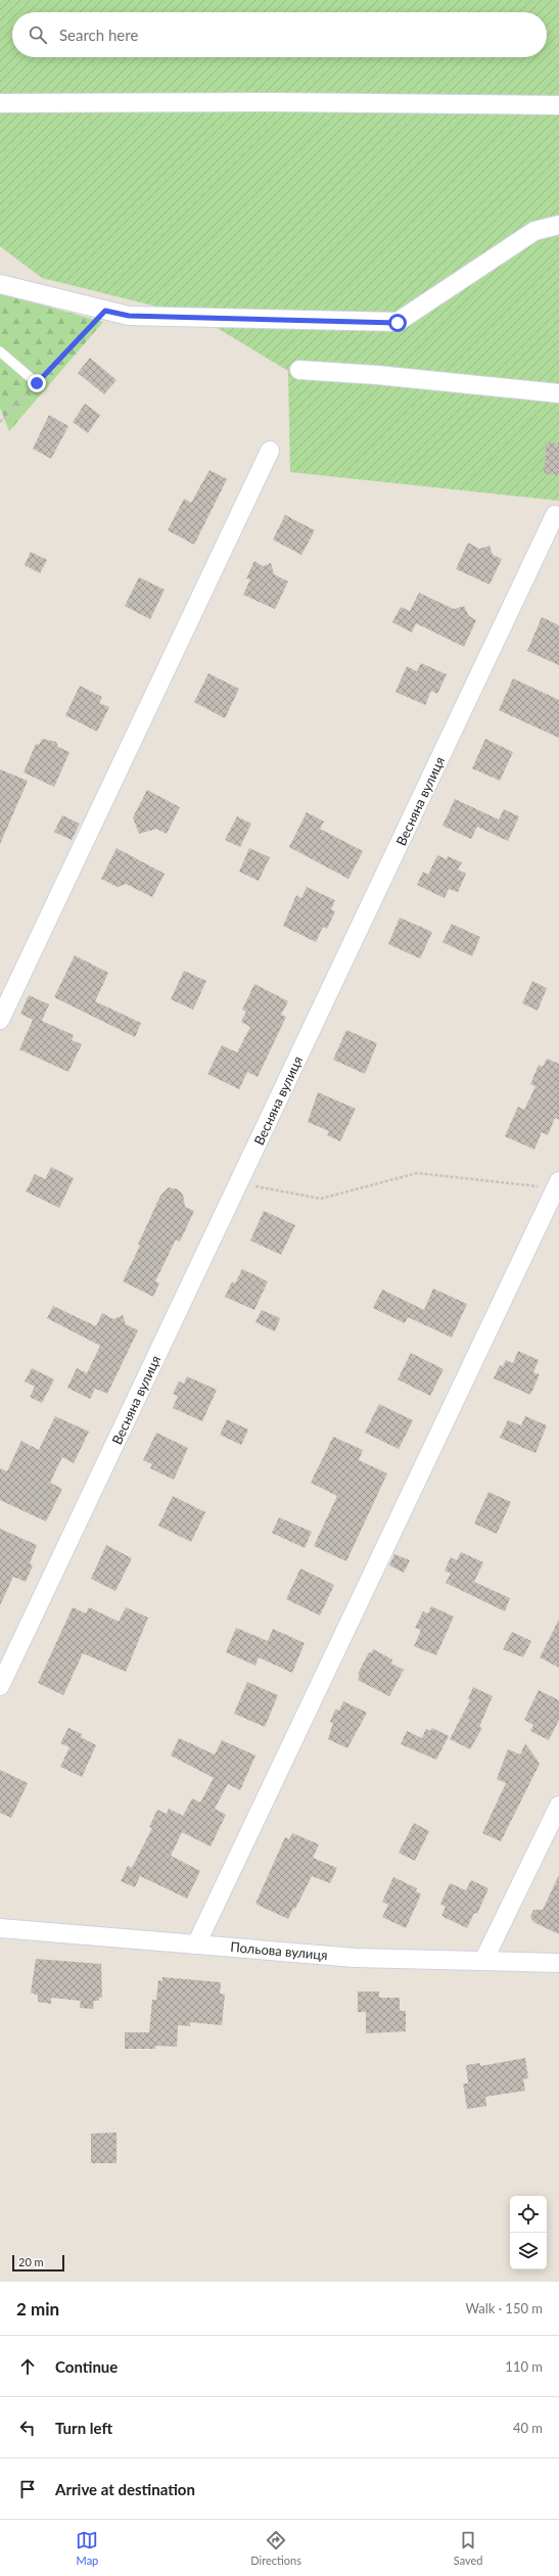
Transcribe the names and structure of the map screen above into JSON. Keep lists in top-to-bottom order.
{
  "streets": {
    "street": ["Весняна вулиця", "Польова вулиця"]
  },
  "scale_bar": "20 m",
  "page": {
    "search": "Search here",
    "scale": "20 m",
    "heading": ["2 min", "Walk · 150 m"],
    "list": [
      ["Continue", "110 m"],
      ["Turn left", "40 m"],
      "Arrive at destination"
    ],
    "nav": ["Map", "Directions", "Saved"]
  }
}
